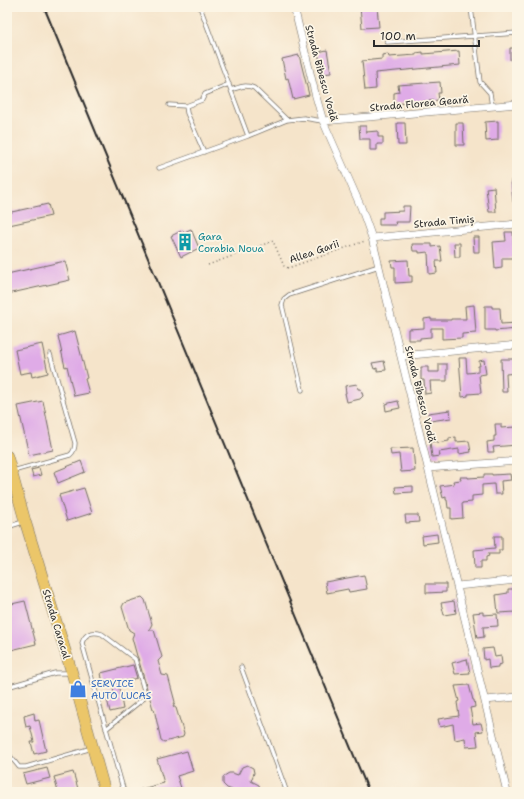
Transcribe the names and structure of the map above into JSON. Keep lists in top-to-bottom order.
{
  "streets": {
    "main road": ["Strada Caracal"],
    "street": ["Strada Bibescu Vodă", "Strada Florea Geară", "Strada Timiș"],
    "path": ["Allea Garii"]
  },
  "crossings": [
    ["Strada Bibescu Vodă", "Strada Florea Geară"],
    ["Strada Bibescu Vodă", "Strada Timiș"],
    ["Strada Bibescu Vodă", "Allea Garii"],
    ["Strada Timiș", "Allea Garii"]
  ],
  "places": {
    "building": ["Gara Corabia Noua"],
    "shop": ["SERVICE AUTO LUCAS"]
  },
  "scale_bar": "100 m"
}
